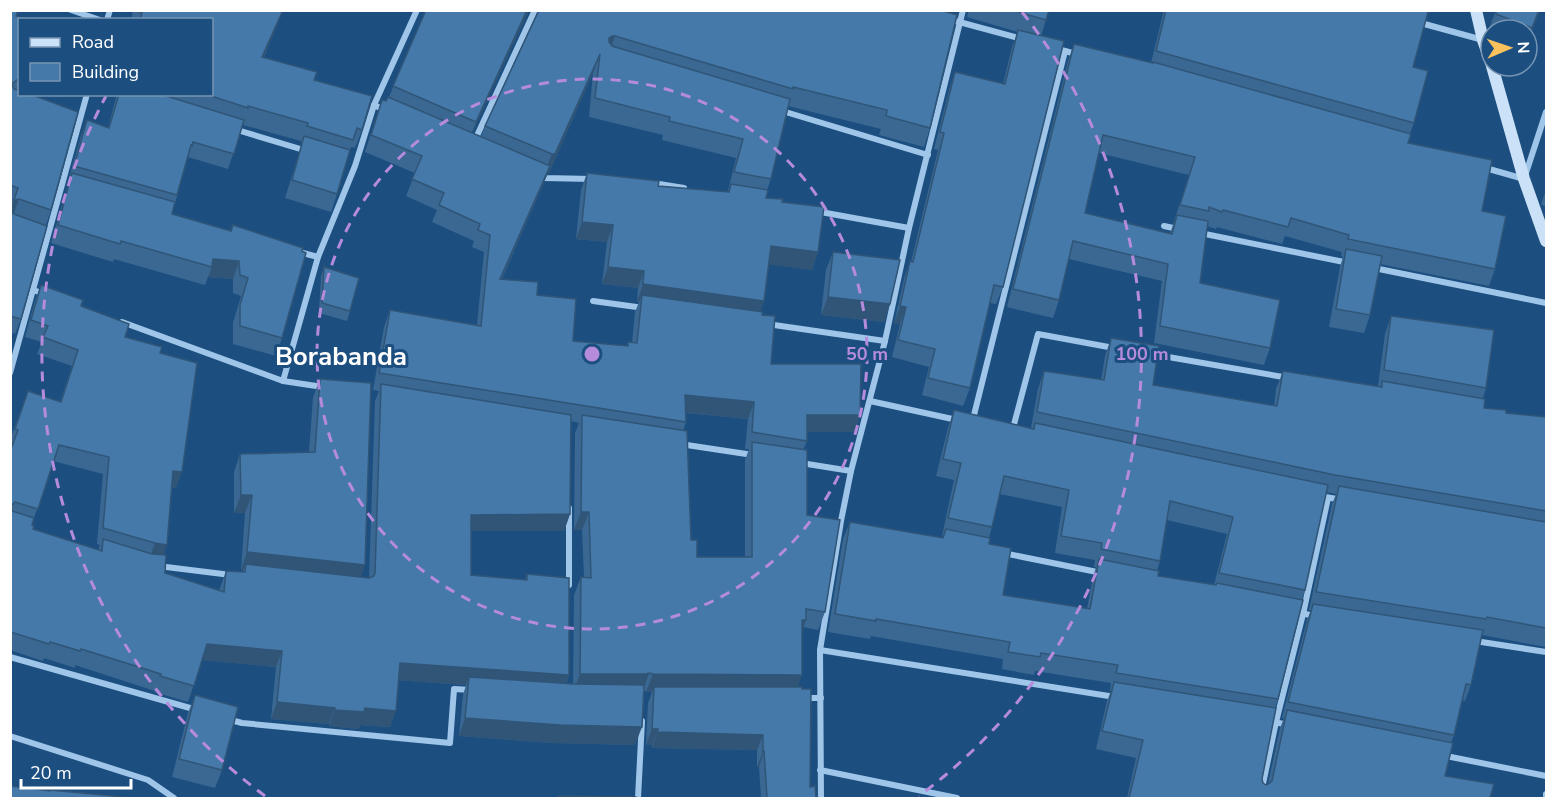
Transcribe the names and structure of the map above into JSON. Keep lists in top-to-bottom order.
{
  "districts": ["Borabanda"],
  "legend": ["Road", "Building"],
  "scale_bar": "20 m",
  "north": "right",
  "rings": ["50 m", "100 m"]
}
